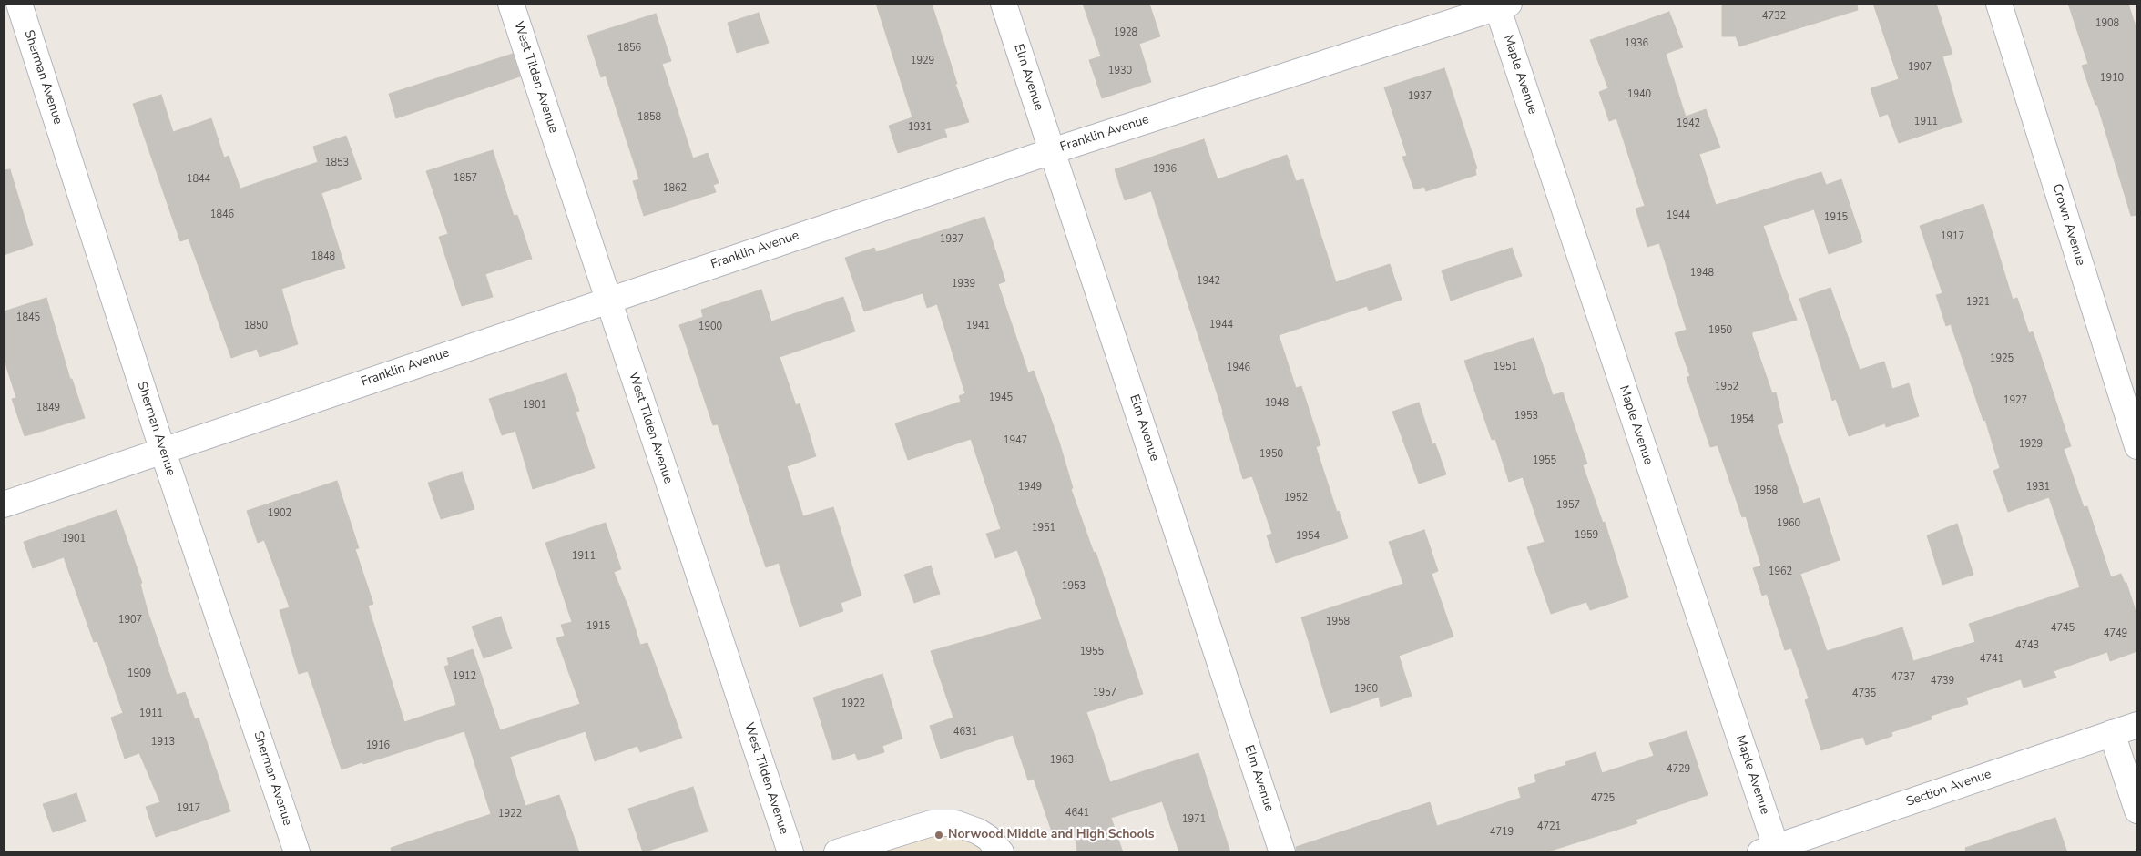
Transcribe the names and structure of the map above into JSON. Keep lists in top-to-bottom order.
{
  "streets": {
    "street": [
      "Maple Avenue",
      "Sherman Avenue",
      "West Tilden Avenue",
      "Elm Avenue",
      "Franklin Avenue",
      "Crown Avenue",
      "Section Avenue"
    ]
  },
  "crossings": [
    ["Maple Avenue", "Franklin Avenue"],
    ["Maple Avenue", "Section Avenue"],
    ["Sherman Avenue", "Franklin Avenue"],
    ["West Tilden Avenue", "Franklin Avenue"],
    ["Elm Avenue", "Franklin Avenue"]
  ],
  "places": ["Norwood Middle and High Schools"],
  "house_numbers": [
    "4732",
    "1908",
    "1928",
    "1936",
    "1856",
    "1929",
    "1907",
    "1930",
    "1910",
    "1940",
    "1937",
    "1858",
    "1911",
    "1942",
    "1931",
    "1853",
    "1936",
    "1857",
    "1844",
    "1862",
    "1846",
    "1944",
    "1915",
    "1917",
    "1937",
    "1848",
    "1948",
    "1942",
    "1939",
    "1921",
    "1845",
    "1944",
    "1850",
    "1941",
    "1900",
    "1950",
    "1925",
    "1951",
    "1946",
    "1952",
    "1945",
    "1927",
    "1948",
    "1901",
    "1849",
    "1953",
    "1954",
    "1947",
    "1929",
    "1950",
    "1955",
    "1949",
    "1931",
    "1958",
    "1952",
    "1957",
    "1902",
    "1960",
    "1951",
    "1959",
    "1954",
    "1901",
    "1911",
    "1962",
    "1953",
    "1907",
    "1958",
    "1915",
    "4745",
    "4749",
    "4743",
    "1955",
    "4741",
    "1909",
    "1912",
    "4737",
    "4739",
    "1960",
    "1957",
    "4735",
    "1922",
    "1911",
    "4631",
    "1913",
    "1916",
    "1963",
    "4729",
    "4725",
    "1917",
    "4641",
    "1922",
    "1971",
    "4721",
    "4719"
  ]
}
